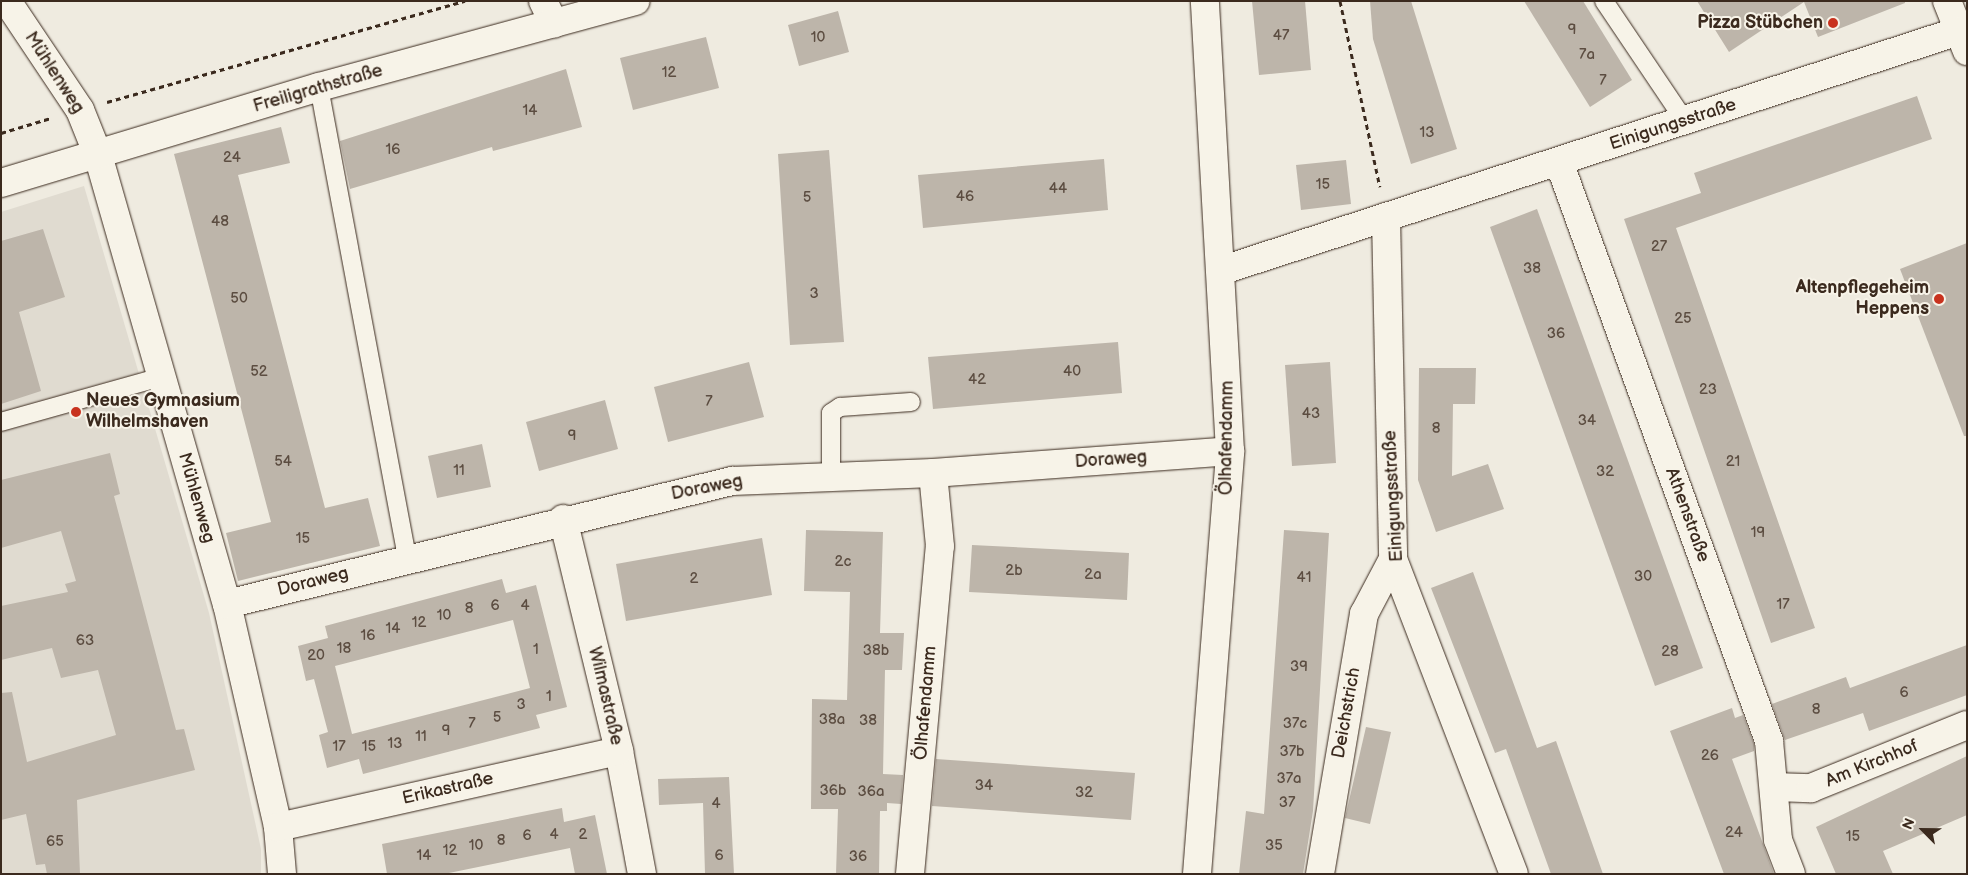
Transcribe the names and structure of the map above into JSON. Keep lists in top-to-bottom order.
{
  "streets": {
    "street": [
      "Mühlenweg",
      "Freiligrathstraße",
      "Einigungsstraße",
      "Ölhafendamm",
      "Doraweg",
      "Athenstraße",
      "Wilmastraße",
      "Deichstrich",
      "Am Kirchhof",
      "Erikastraße"
    ]
  },
  "crossings": [
    ["Mühlenweg", "Freiligrathstraße"],
    ["Mühlenweg", "Doraweg"],
    ["Mühlenweg", "Erikastraße"],
    ["Einigungsstraße", "Ölhafendamm"],
    ["Einigungsstraße", "Athenstraße"],
    ["Einigungsstraße", "Deichstrich"],
    ["Ölhafendamm", "Doraweg"],
    ["Doraweg", "Wilmastraße"],
    ["Athenstraße", "Am Kirchhof"],
    ["Wilmastraße", "Erikastraße"]
  ],
  "places": ["Pizza Stübchen", "Altenpflegeheim Heppens", "Neues Gymnasium Wilhelmshaven"],
  "house_numbers": [
    "9",
    "47",
    "10",
    "7a",
    "12",
    "7",
    "14",
    "13",
    "16",
    "24",
    "15",
    "44",
    "46",
    "5",
    "48",
    "27",
    "38",
    "3",
    "50",
    "25",
    "36",
    "52",
    "40",
    "42",
    "23",
    "7",
    "43",
    "34",
    "8",
    "9",
    "54",
    "21",
    "11",
    "32",
    "19",
    "15",
    "2c",
    "2b",
    "2a",
    "30",
    "41",
    "2",
    "17",
    "6",
    "4",
    "8",
    "10",
    "12",
    "14",
    "16",
    "63",
    "18",
    "1",
    "38b",
    "28",
    "20",
    "39",
    "6",
    "1",
    "3",
    "8",
    "5",
    "38a",
    "38",
    "7",
    "37c",
    "9",
    "11",
    "13",
    "17",
    "15",
    "37b",
    "26",
    "37a",
    "34",
    "36b",
    "36a",
    "32",
    "37",
    "4",
    "24",
    "4",
    "2",
    "6",
    "15",
    "8",
    "65",
    "10",
    "35",
    "12",
    "14",
    "6",
    "36"
  ],
  "north": "top left"
}
